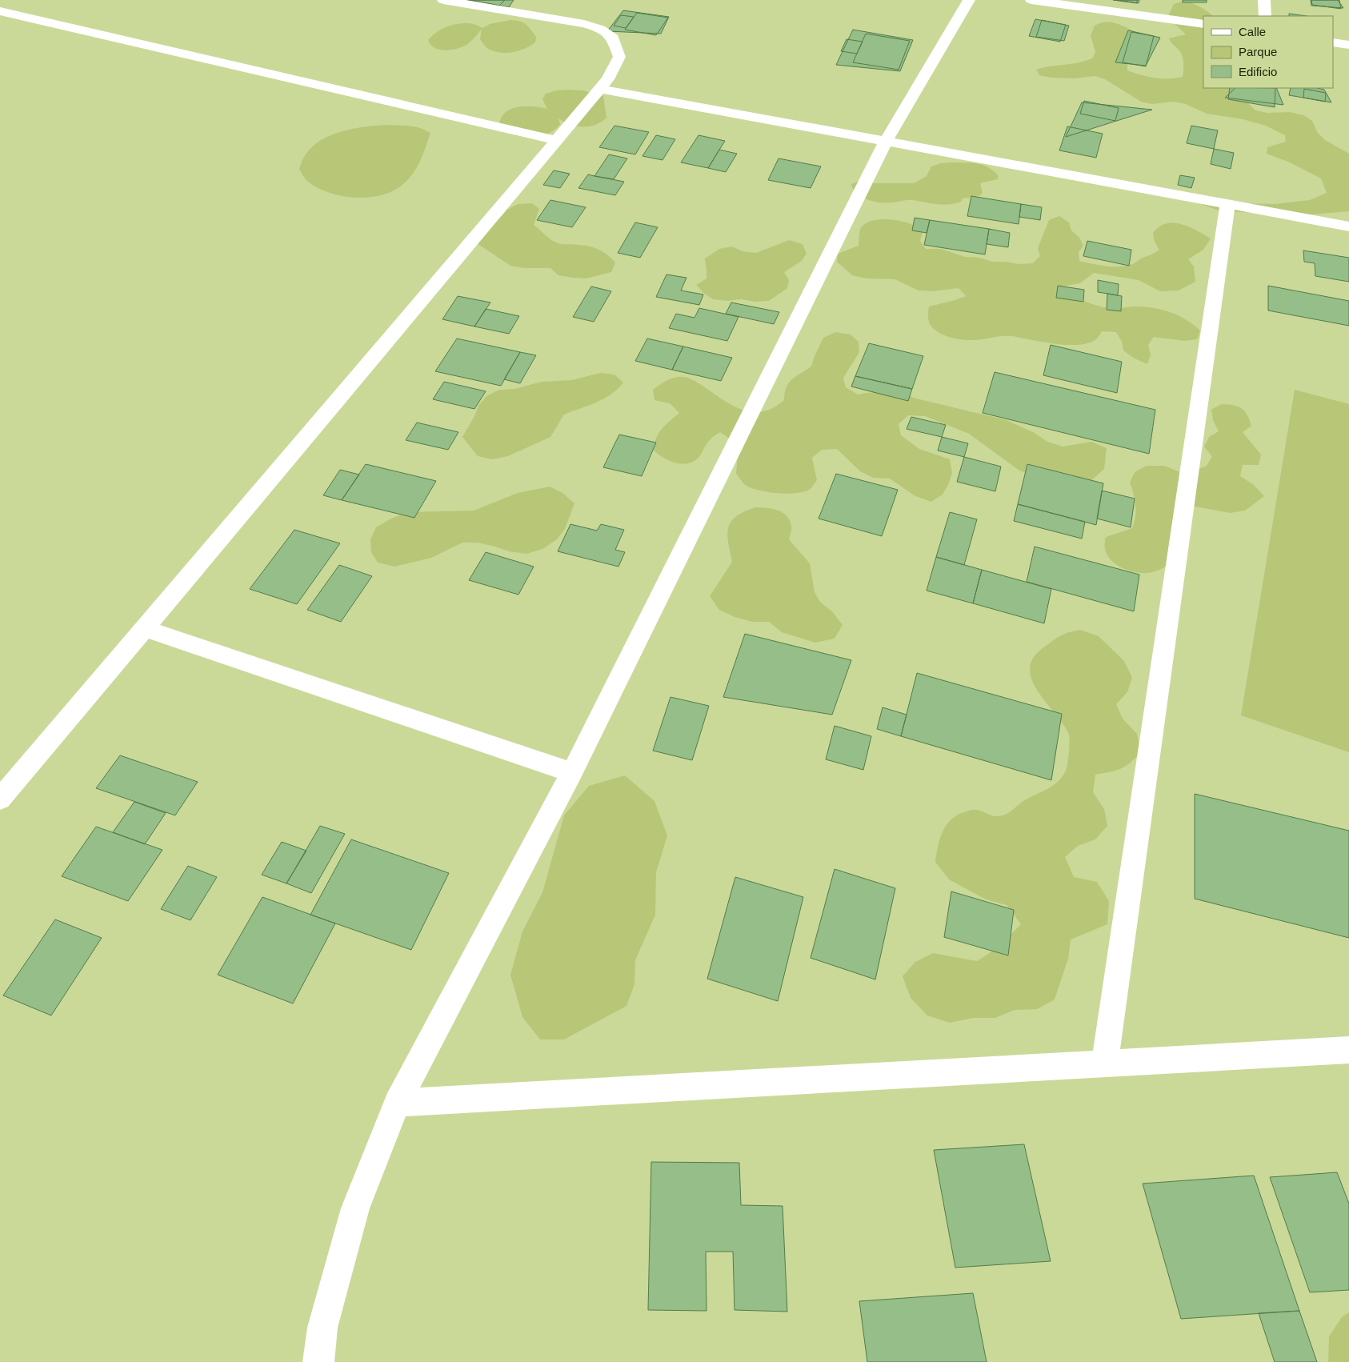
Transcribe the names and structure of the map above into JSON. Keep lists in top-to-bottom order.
{
  "legend": ["Calle", "Parque", "Edificio"]
}
